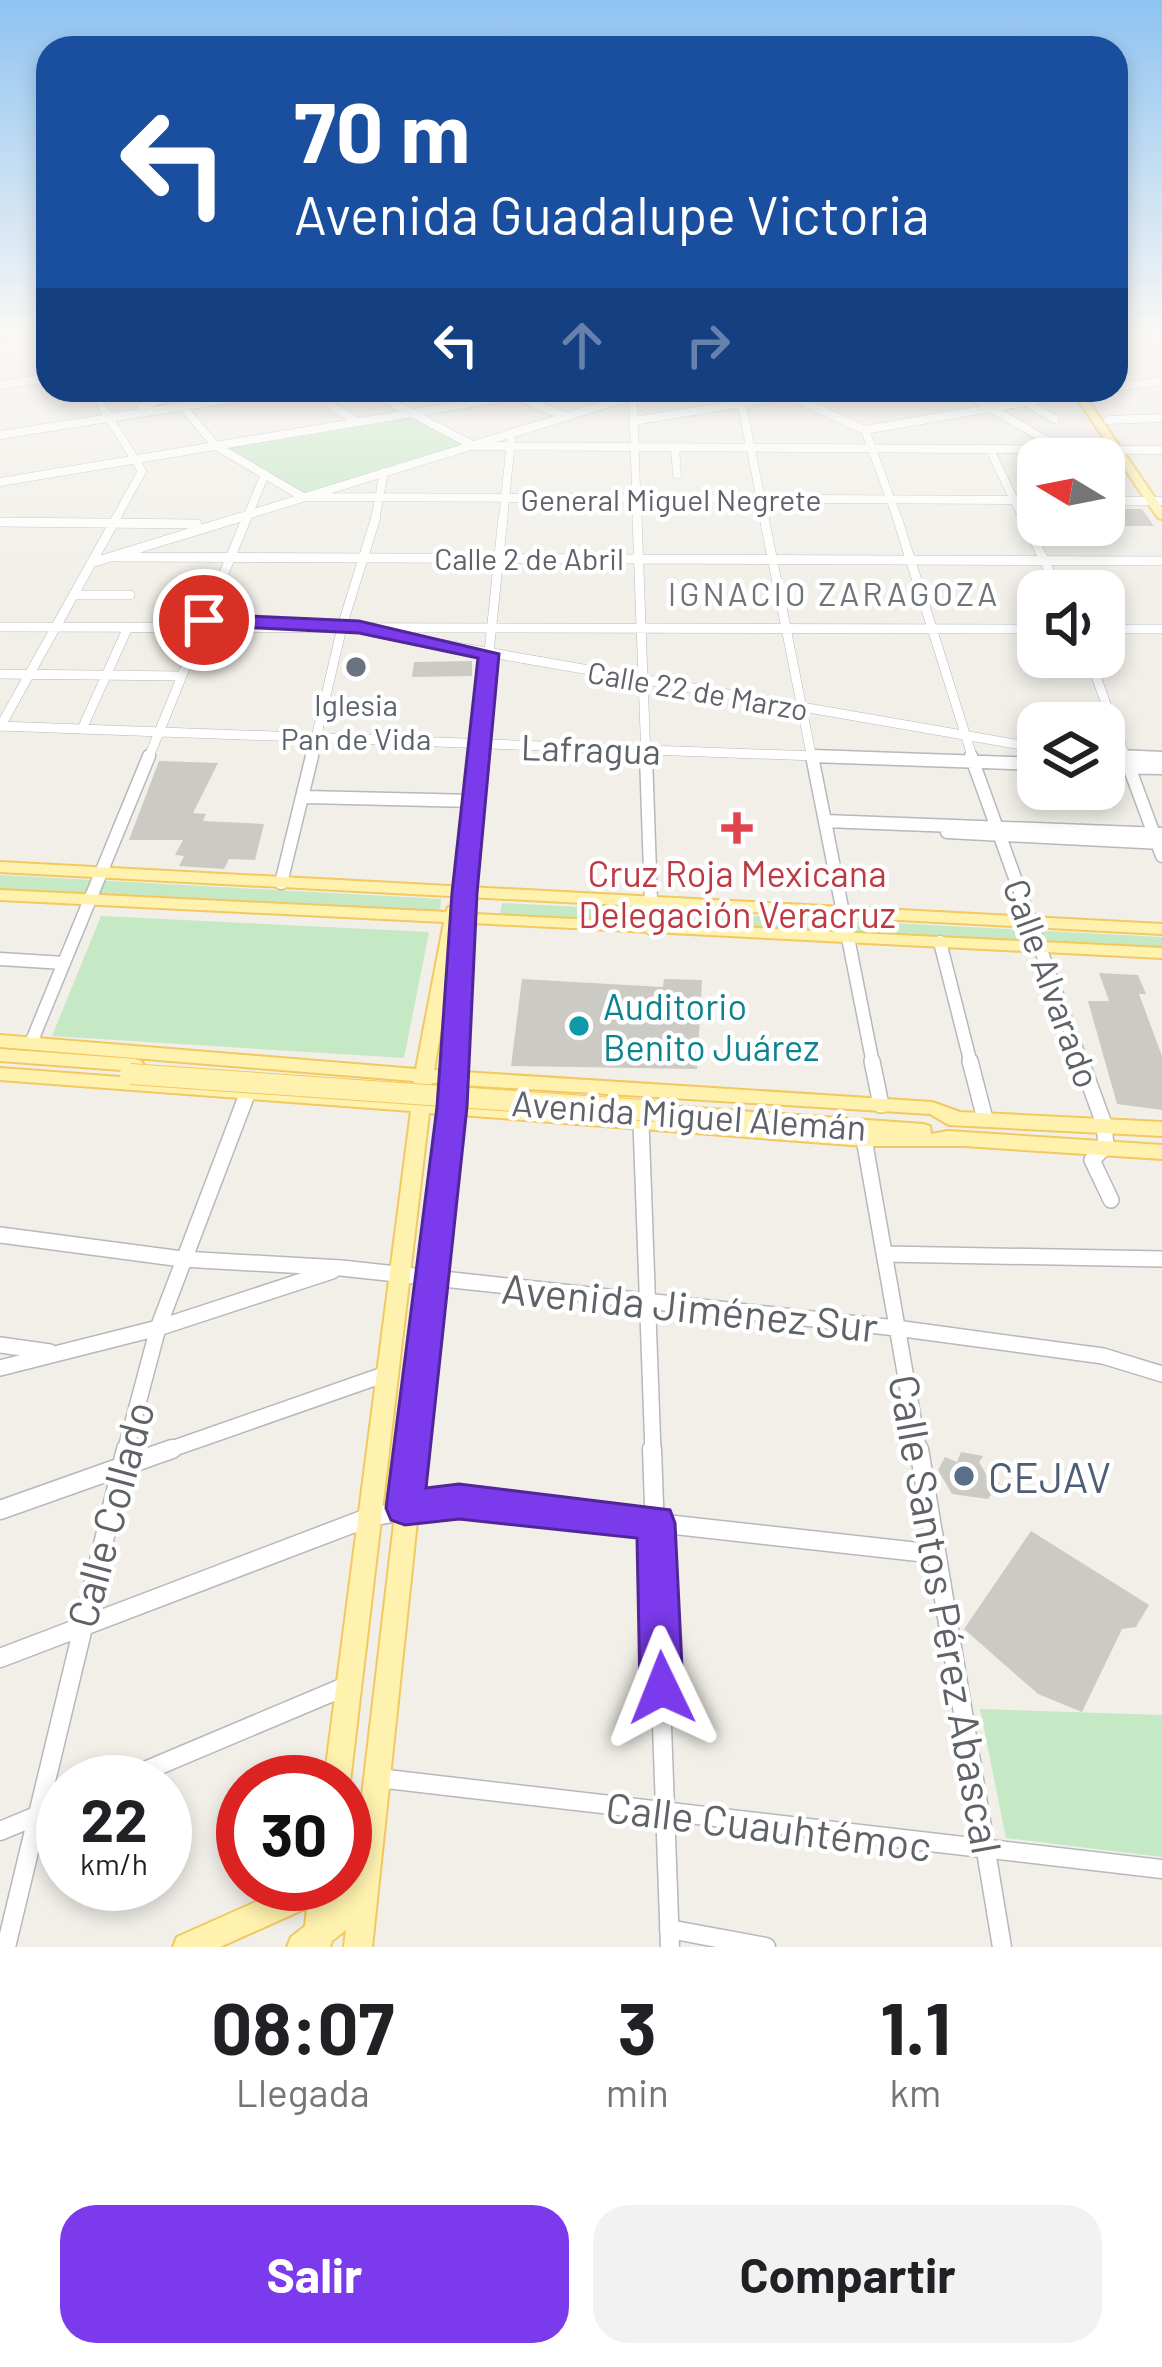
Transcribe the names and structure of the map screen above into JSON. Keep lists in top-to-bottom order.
{
  "streets": {
    "main road": ["Avenida Miguel Alemán"],
    "street": [
      "General Miguel Negrete",
      "Calle 2 de Abril",
      "Calle 22 de Marzo",
      "Lafragua",
      "Calle Alvarado",
      "Avenida Jiménez Sur",
      "Calle Collado",
      "Calle Santos Pérez Abascal",
      "Calle Cuauhtémoc"
    ]
  },
  "crossings": [
    ["General Miguel Negrete", "Calle Alvarado"],
    ["Calle 2 de Abril", "Calle Alvarado"],
    ["Calle 22 de Marzo", "Calle Alvarado"],
    ["Lafragua", "Calle Alvarado"],
    ["Calle Alvarado", "Avenida Miguel Alemán"],
    ["Avenida Jiménez Sur", "Calle Collado"],
    ["Avenida Jiménez Sur", "Calle Santos Pérez Abascal"],
    ["Calle Santos Pérez Abascal", "Calle Cuauhtémoc"]
  ],
  "districts": ["IGNACIO ZARAGOZA"],
  "places": {
    "other": ["Iglesia Pan de Vida", "Auditorio Benito Juárez", "CEJAV"],
    "health": ["Cruz Roja Mexicana Delegación Veracruz"]
  },
  "north": "left",
  "page": {
    "turn": ["70 m", "Avenida Guadalupe Victoria"],
    "speed": "22 km/h",
    "limit": "30",
    "eta": [
      "08:07",
      "Llegada",
      "3",
      "min",
      "1.1",
      "km"
    ],
    "buttons": ["Salir", "Compartir"]
  }
}
